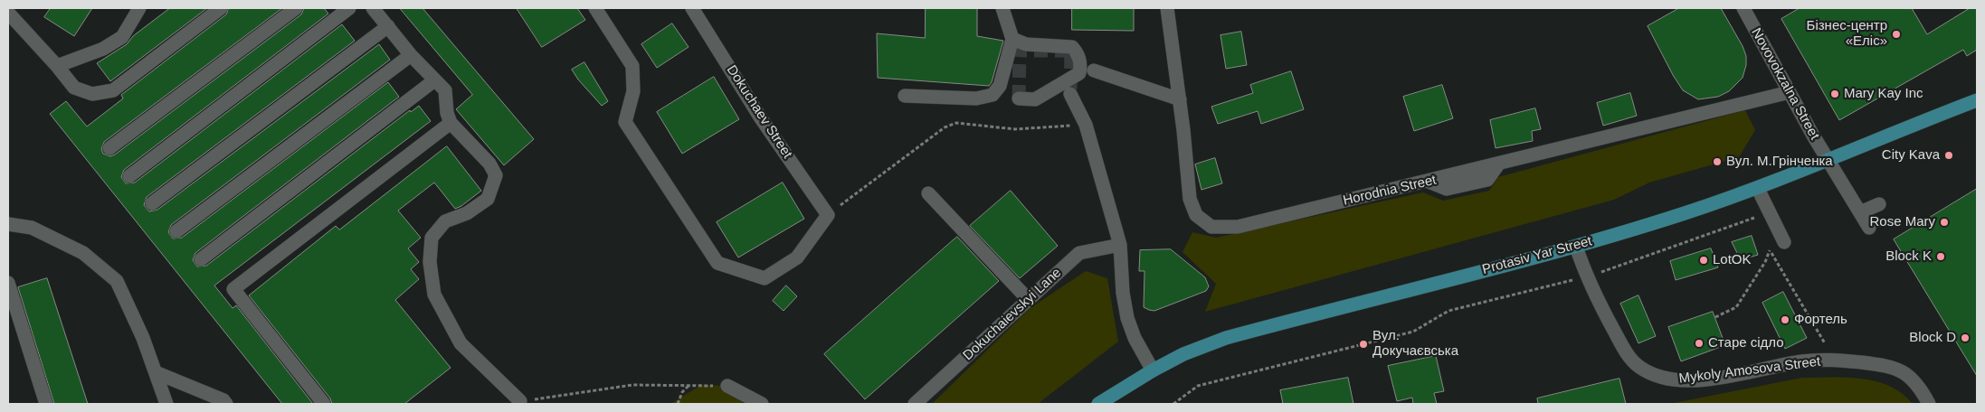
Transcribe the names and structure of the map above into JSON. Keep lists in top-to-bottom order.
{
  "streets": {
    "main road": ["Protasiv Yar Street"],
    "street": [
      "Novovokzalna Street",
      "Dokuchaev Street",
      "Horodnia Street",
      "Dokuchaievskyi Lane",
      "Mykoly Amosova Street"
    ]
  },
  "crossings": [
    ["Novovokzalna Street", "Horodnia Street"],
    ["Novovokzalna Street", "Protasiv Yar Street"],
    ["Protasiv Yar Street", "Mykoly Amosova Street"]
  ],
  "places": [
    "Бізнес-центр «Еліс»",
    "Mary Kay Inc",
    "City Kava",
    "Вул. М.Грінченка",
    "Rose Mary",
    "Block K",
    "LotOK",
    "Фортель",
    "Block D",
    "Старе сідло",
    "Вул. Докучаєвська"
  ]
}
